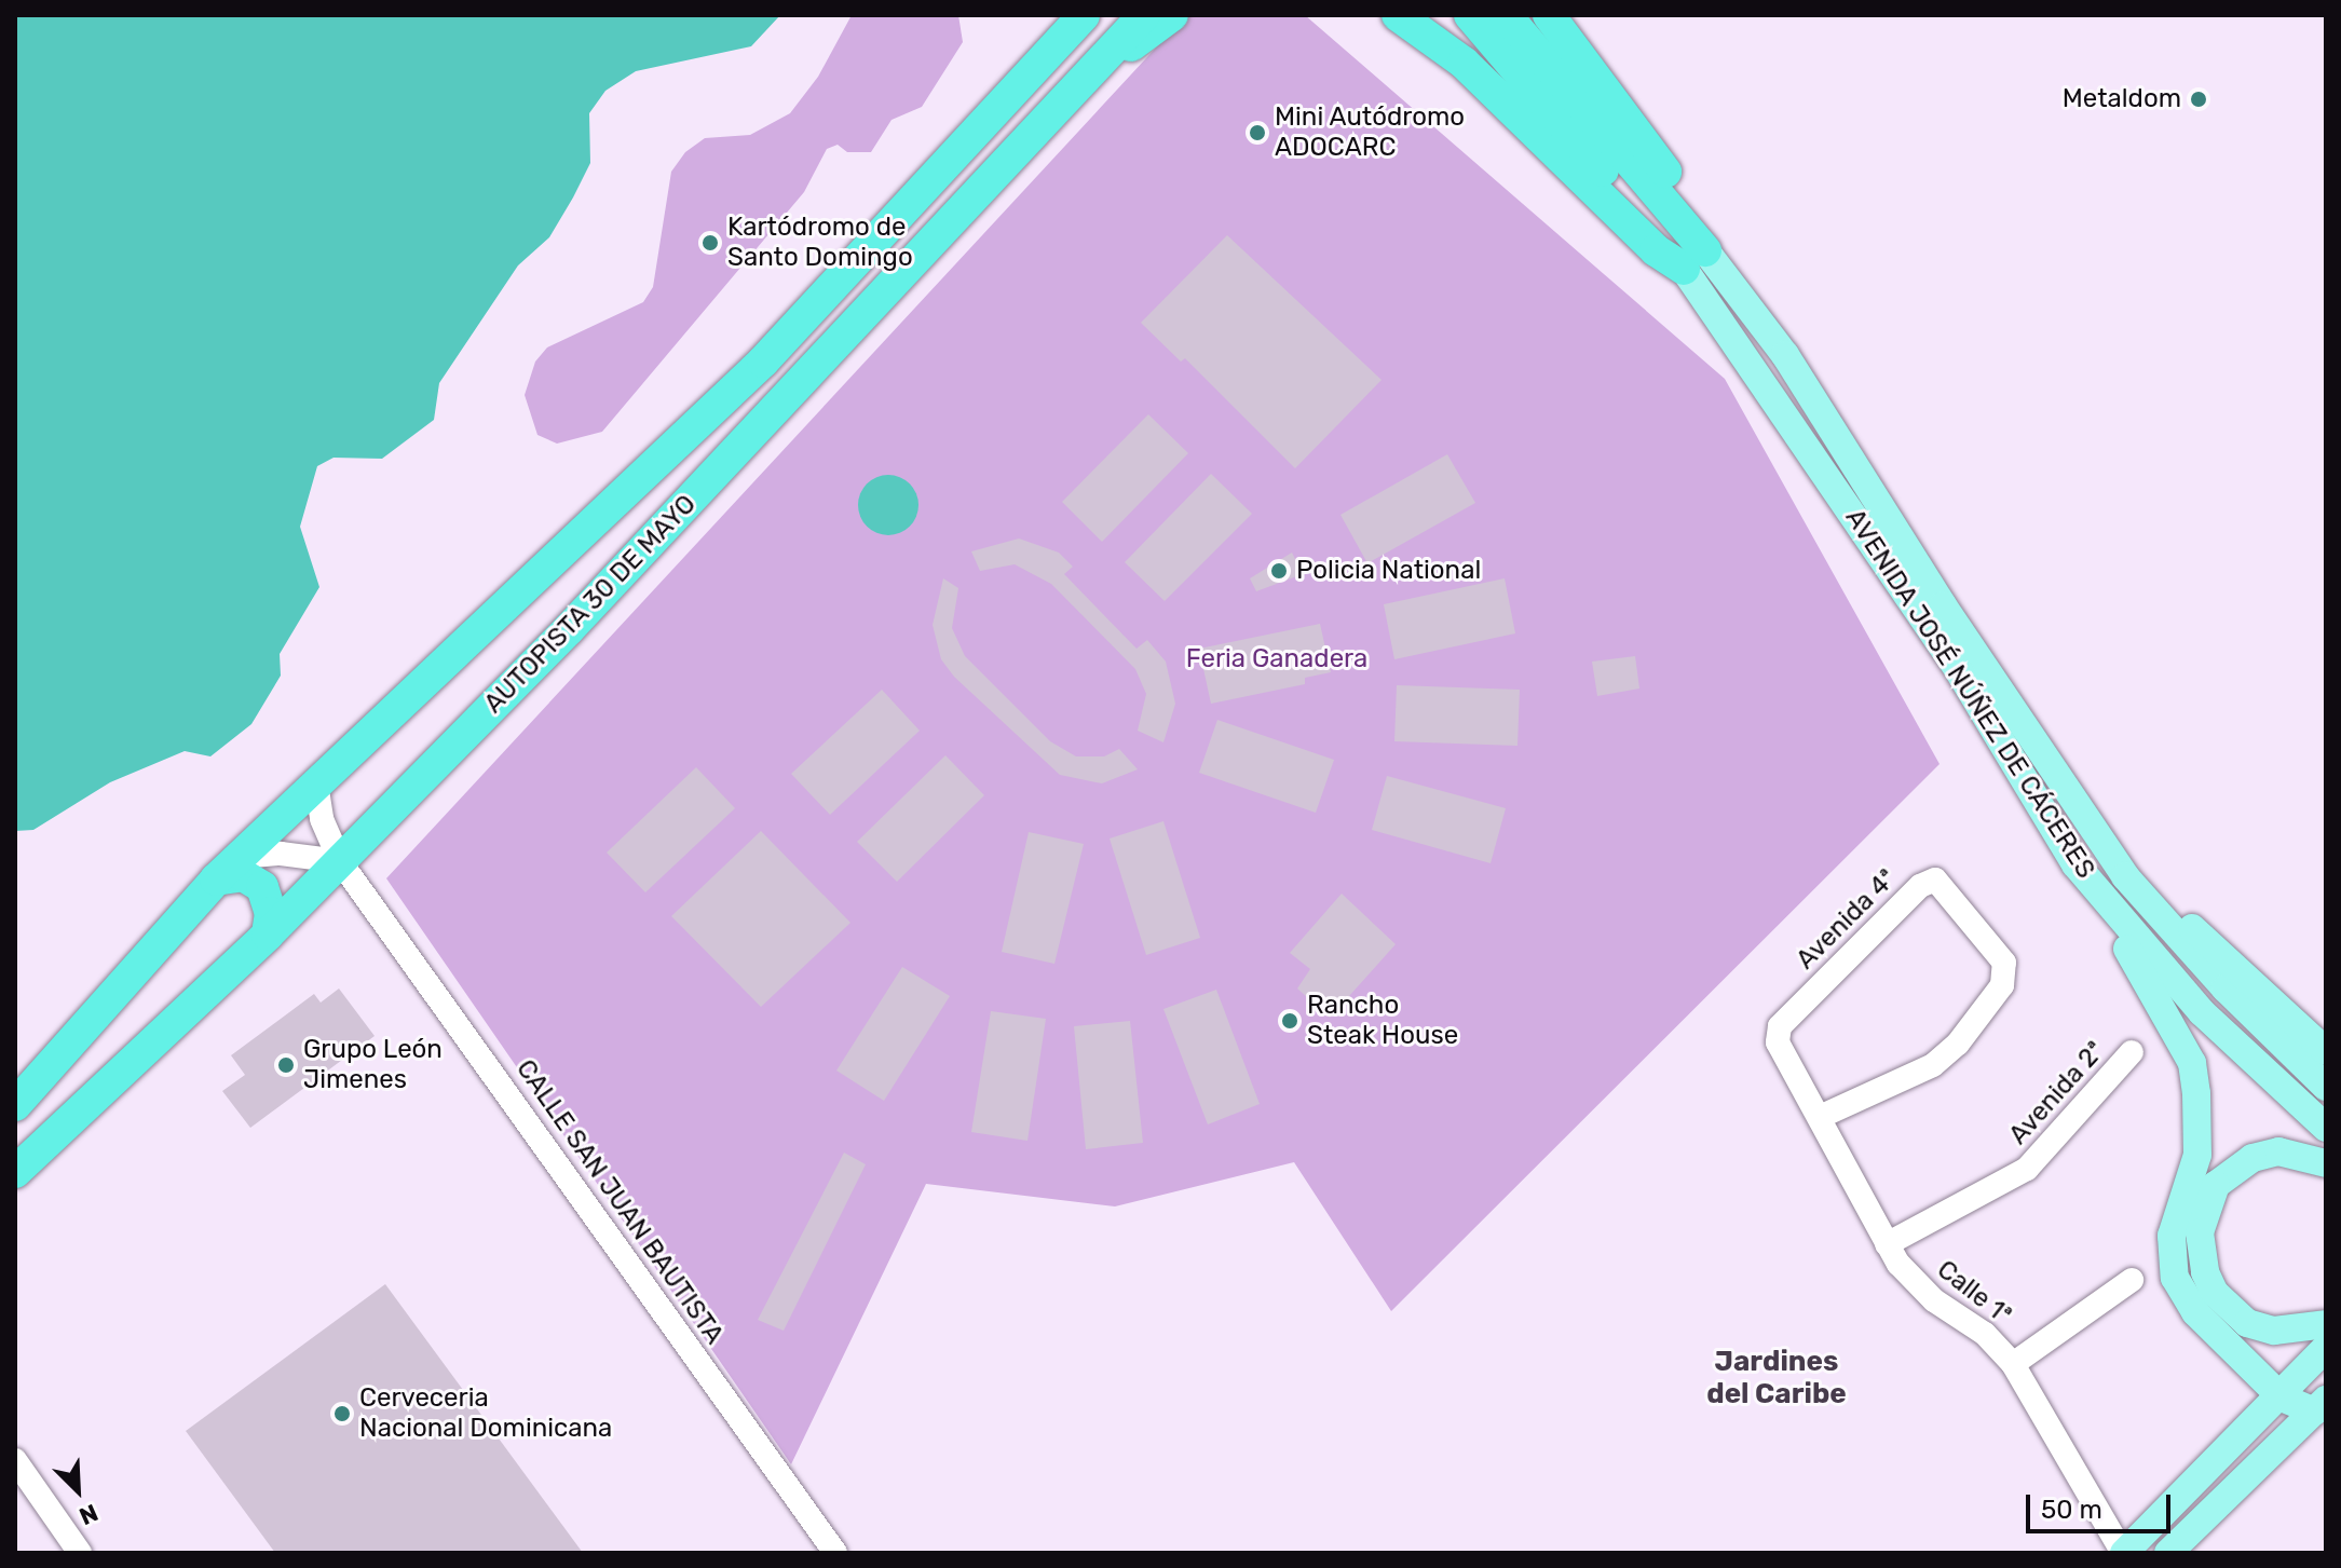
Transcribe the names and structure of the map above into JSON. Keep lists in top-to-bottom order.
{
  "streets": {
    "highway": ["AUTOPISTA 30 DE MAYO"],
    "main road": ["AVENIDA JOSÉ NÚÑEZ DE CÁCERES"],
    "street": [
      "Avenida 4ª",
      "Avenida 2ª",
      "CALLE SAN JUAN BAUTISTA",
      "Calle 1ª"
    ]
  },
  "crossings": [
    ["AUTOPISTA 30 DE MAYO", "CALLE SAN JUAN BAUTISTA"],
    ["Avenida 4ª", "Calle 1ª"],
    ["Avenida 2ª", "Calle 1ª"]
  ],
  "districts": ["Jardines del Caribe"],
  "parks": ["Feria Ganadera"],
  "places": [
    "Metaldom",
    "Mini Autódromo ADOCARC",
    "Kartódromo de Santo Domingo",
    "Policia National",
    "Rancho Steak House",
    "Grupo León Jimenes",
    "Cerveceria Nacional Dominicana"
  ],
  "scale_bar": "50 m",
  "north": "bottom right"
}
